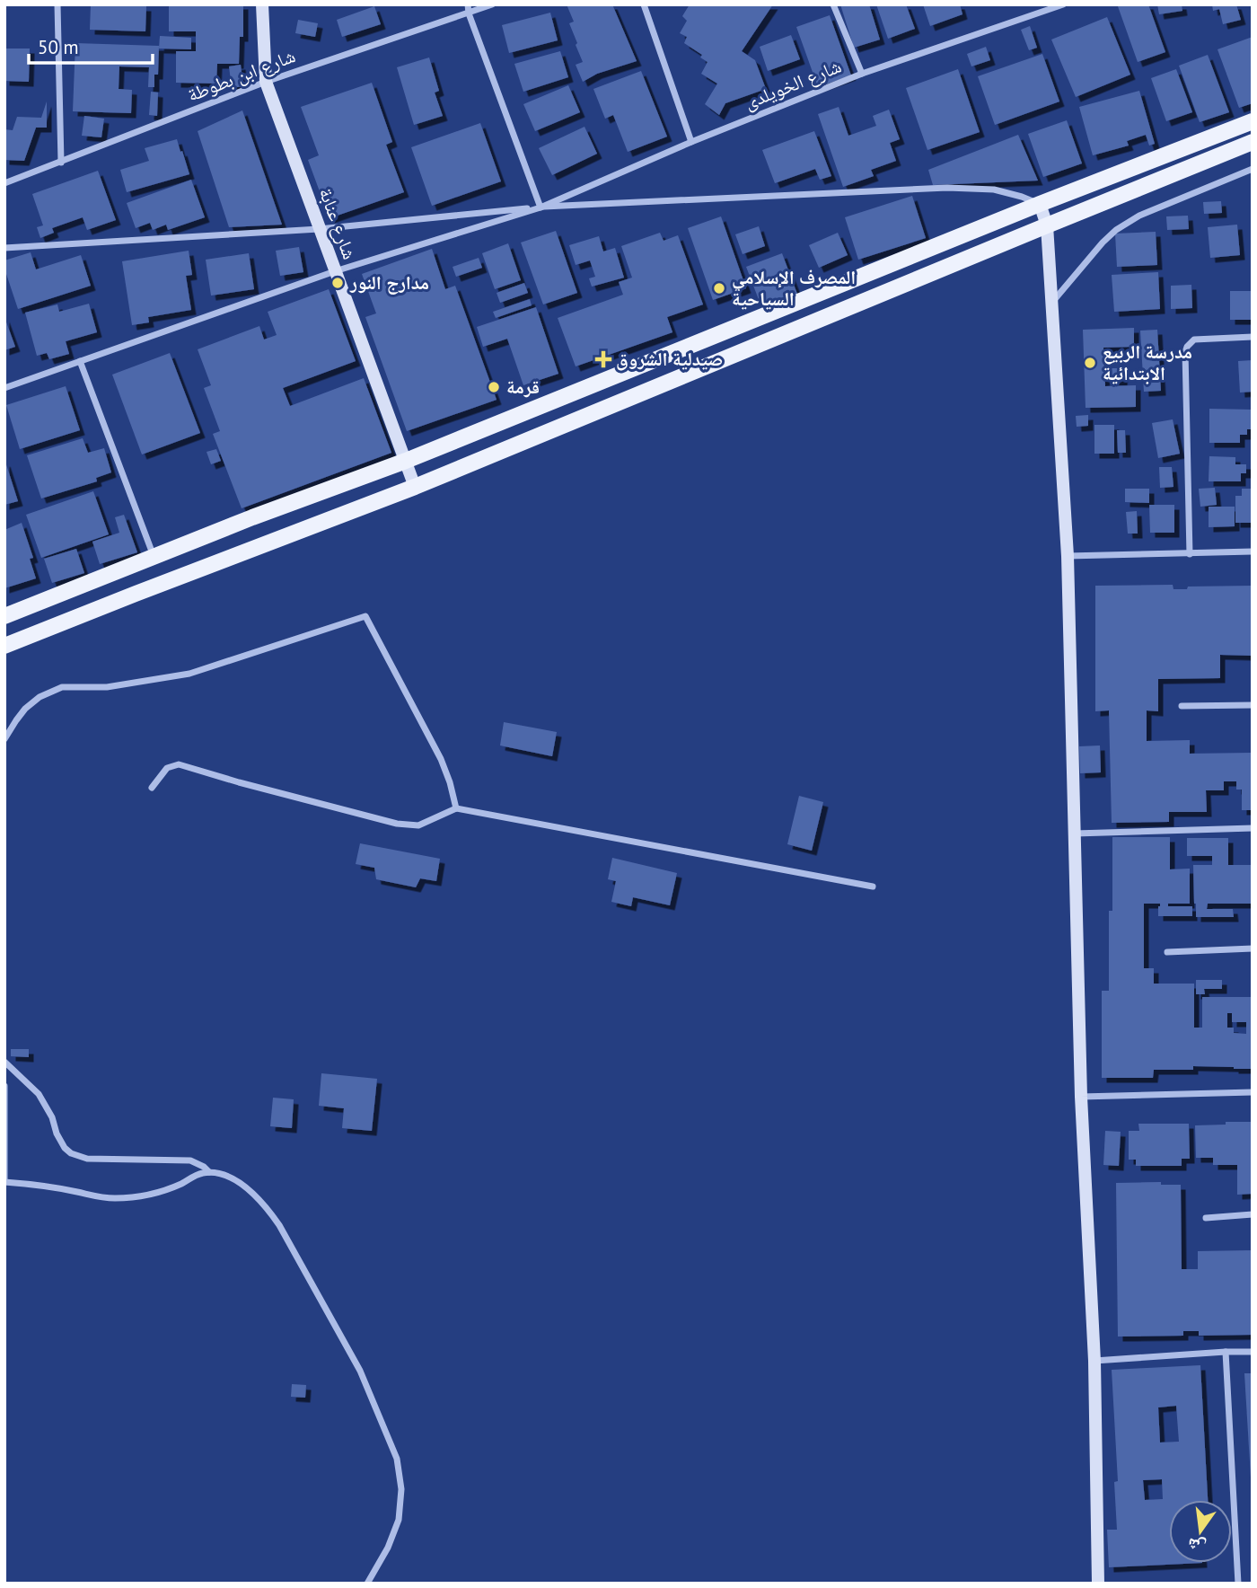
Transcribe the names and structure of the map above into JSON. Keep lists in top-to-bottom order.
{
  "streets": {
    "street": ["شارع ابن بطوطة", "شارع الخويلدى", "شارع عنابة"]
  },
  "crossings": [
    ["شارع ابن بطوطة", "شارع عنابة"]
  ],
  "places": {
    "other": [
      "مدارج النور",
      "المصرف الإسلامي السياحية",
      "مدرسة الربيع الابتدائية",
      "قرمة"
    ],
    "health": ["صيدلية الشروق"]
  },
  "scale_bar": "50 m",
  "north": "bottom"
}
